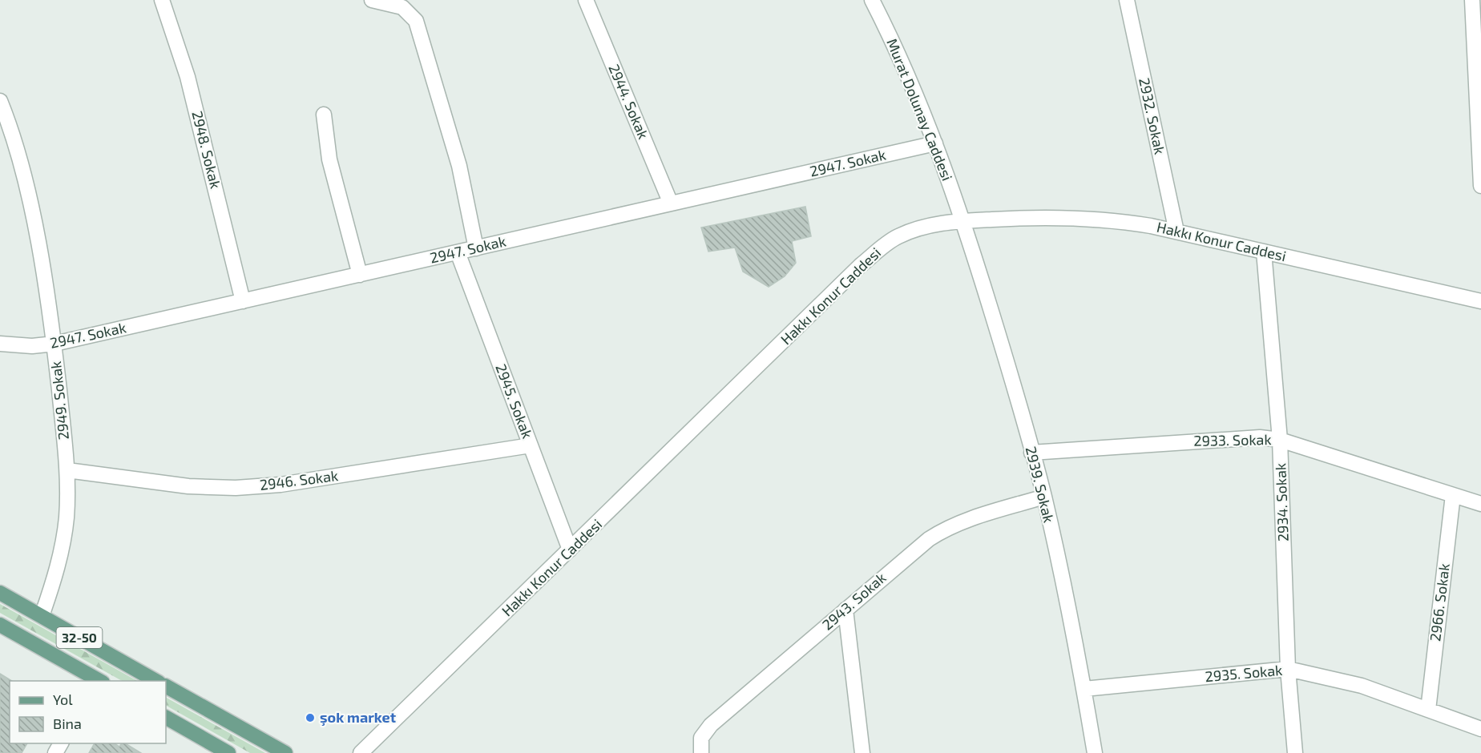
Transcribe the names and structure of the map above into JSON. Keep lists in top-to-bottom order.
{
  "streets": {
    "main road": ["32-50"],
    "street": [
      "2944. Sokak",
      "Murat Dolunay Caddesi",
      "2932. Sokak",
      "2948. Sokak",
      "2947. Sokak",
      "Hakkı Konur Caddesi",
      "2949. Sokak",
      "2945. Sokak",
      "2933. Sokak",
      "2946. Sokak",
      "2939. Sokak",
      "2934. Sokak",
      "2943. Sokak",
      "2966. Sokak",
      "2935. Sokak"
    ]
  },
  "crossings": [
    ["2944. Sokak", "2947. Sokak"],
    ["Murat Dolunay Caddesi", "2947. Sokak"],
    ["Murat Dolunay Caddesi", "Hakkı Konur Caddesi"],
    ["Murat Dolunay Caddesi", "2939. Sokak"],
    ["2932. Sokak", "Hakkı Konur Caddesi"],
    ["2948. Sokak", "2947. Sokak"],
    ["2947. Sokak", "2949. Sokak"],
    ["2947. Sokak", "2945. Sokak"],
    ["Hakkı Konur Caddesi", "2945. Sokak"],
    ["Hakkı Konur Caddesi", "2939. Sokak"],
    ["Hakkı Konur Caddesi", "2934. Sokak"],
    ["2949. Sokak", "2946. Sokak"],
    ["2949. Sokak", "32-50"],
    ["2945. Sokak", "2946. Sokak"],
    ["2933. Sokak", "2939. Sokak"],
    ["2933. Sokak", "2934. Sokak"],
    ["2933. Sokak", "2966. Sokak"],
    ["2939. Sokak", "2943. Sokak"],
    ["2939. Sokak", "2935. Sokak"],
    ["2934. Sokak", "2935. Sokak"],
    ["2966. Sokak", "2935. Sokak"]
  ],
  "places": ["şok market"],
  "legend": ["Yol", "Bina"]
}
